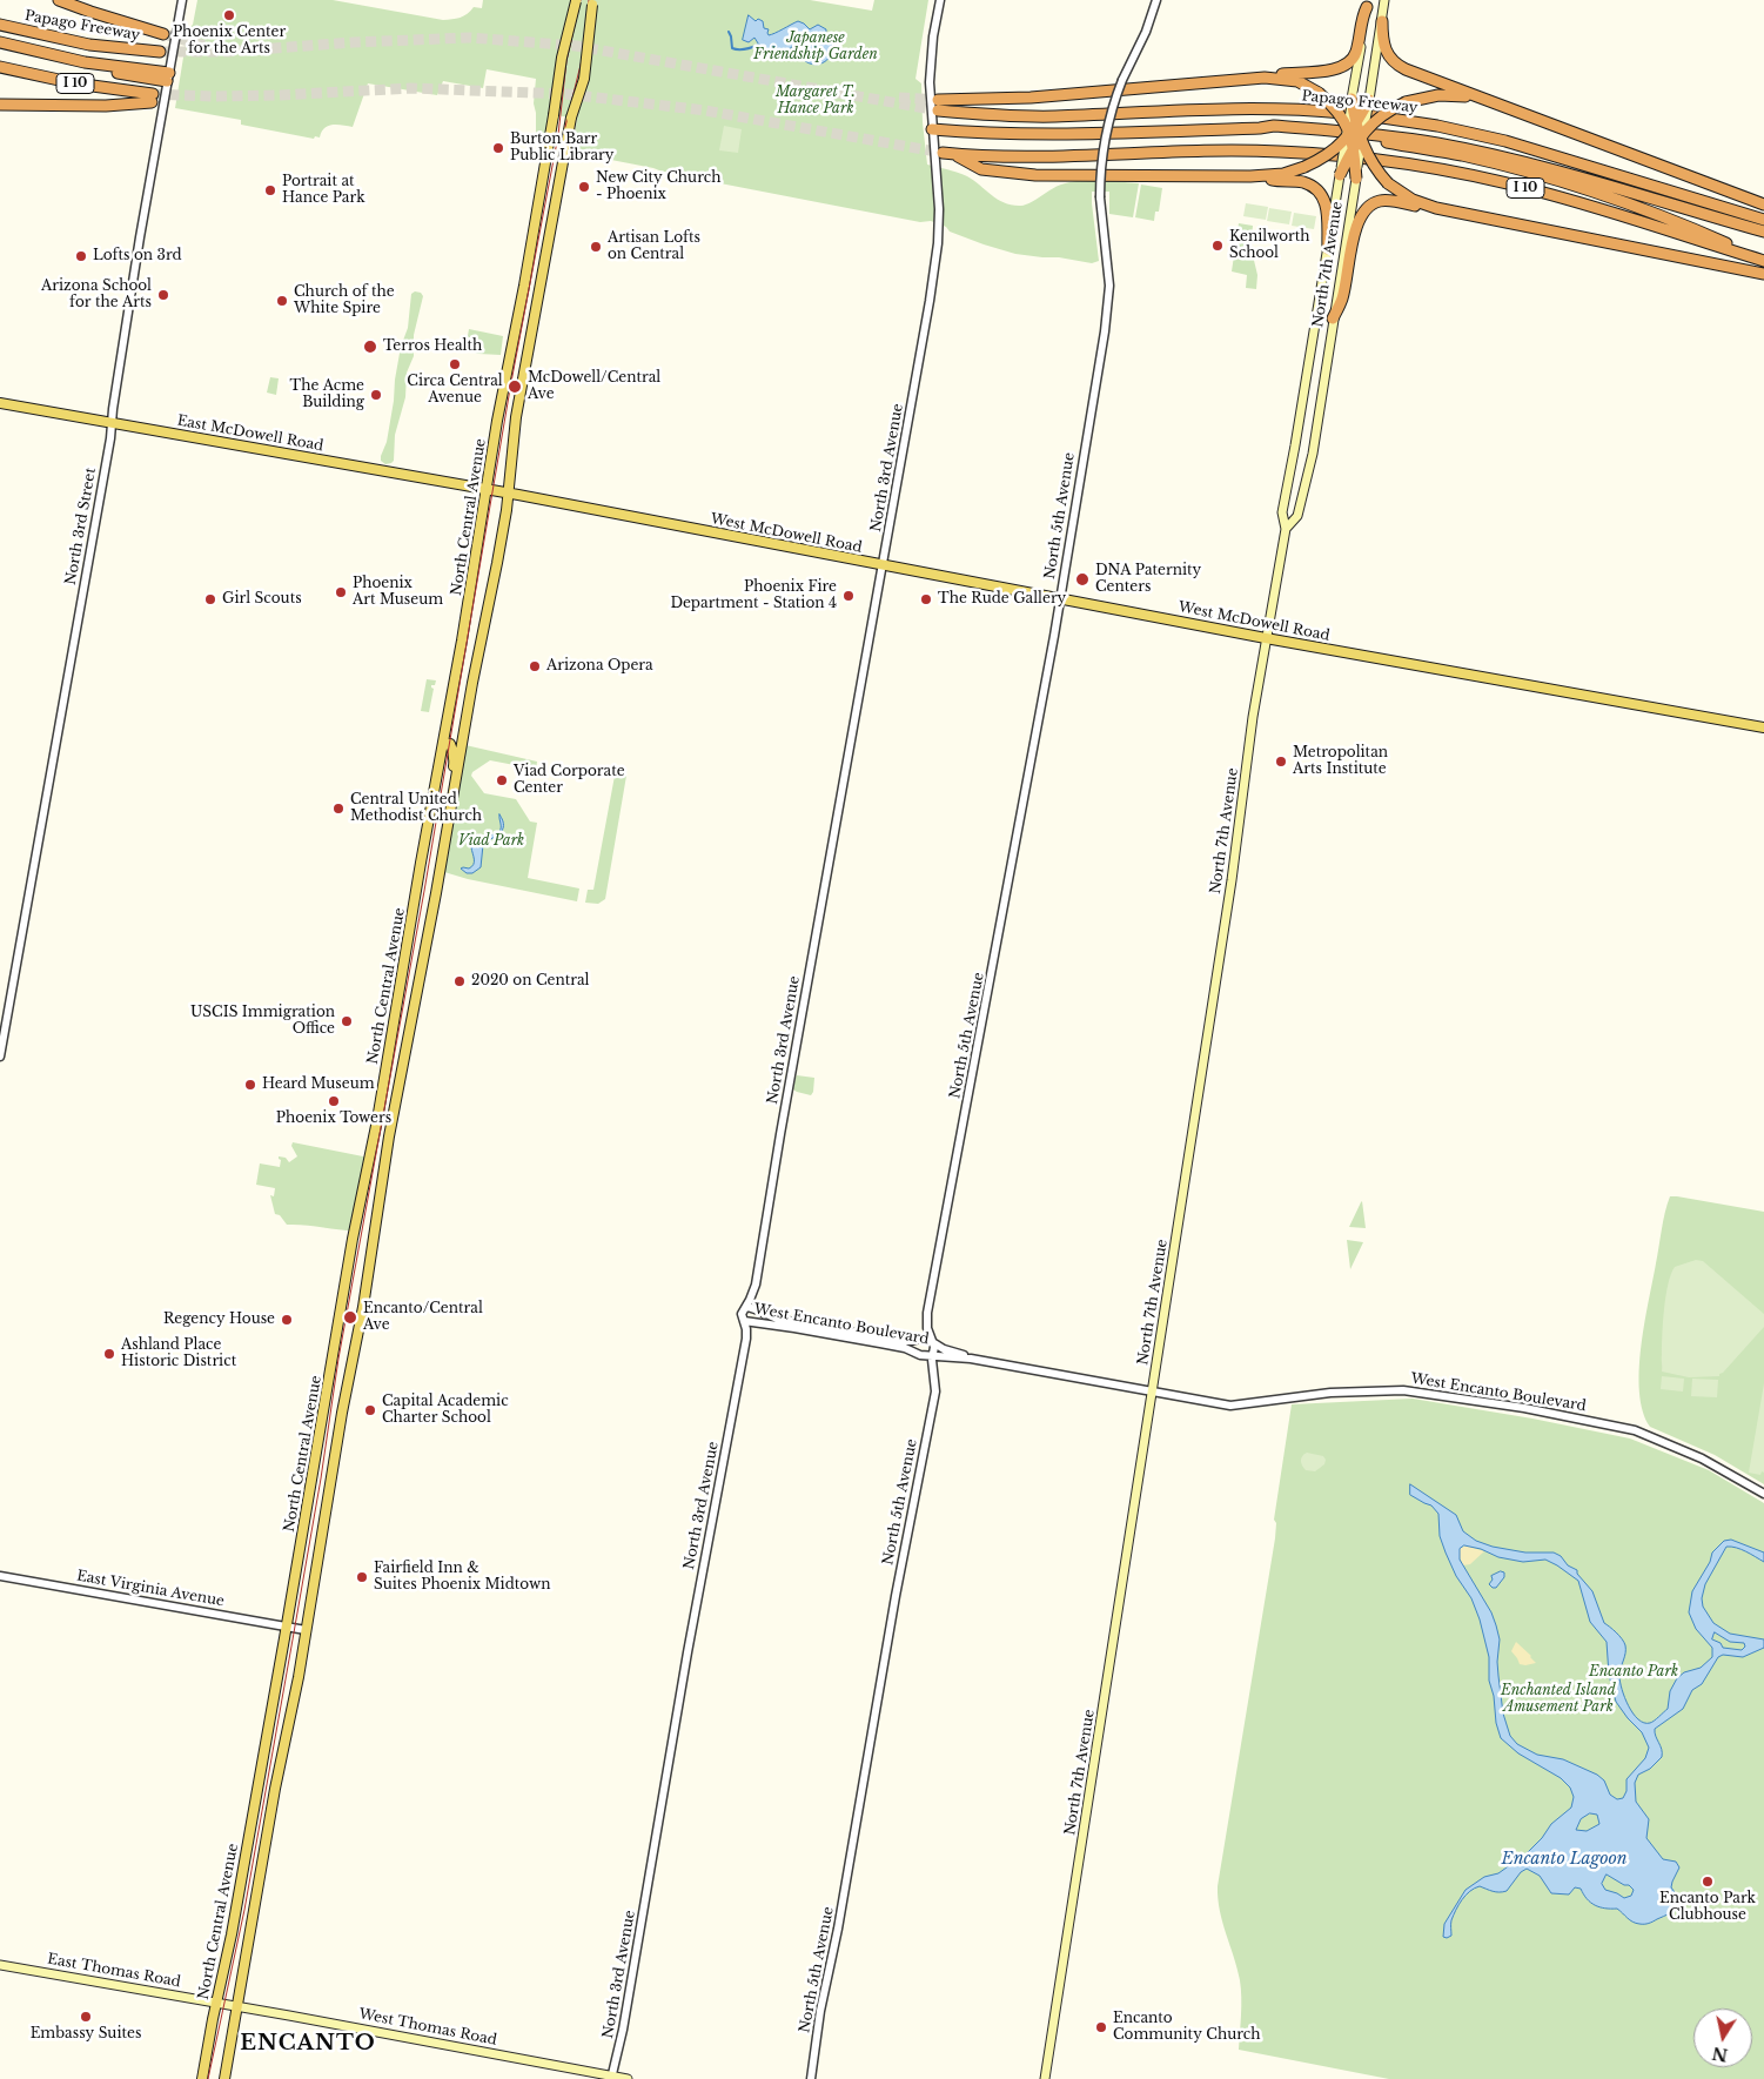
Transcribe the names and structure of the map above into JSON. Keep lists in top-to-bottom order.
{
  "streets": {
    "highway": ["Papago Freeway", "I 10"],
    "main road": [
      "North 7th Avenue",
      "East McDowell Road",
      "North Central Avenue",
      "West McDowell Road",
      "East Thomas Road",
      "West Thomas Road"
    ],
    "street": [
      "North 3rd Avenue",
      "North 5th Avenue",
      "North 3rd Street",
      "West Encanto Boulevard",
      "East Virginia Avenue"
    ]
  },
  "crossings": [
    ["North 7th Avenue", "West McDowell Road"],
    ["North 7th Avenue", "West Encanto Boulevard"],
    ["East McDowell Road", "North Central Avenue"],
    ["East McDowell Road", "North 3rd Street"],
    ["East McDowell Road", "West McDowell Road"],
    ["North 3rd Avenue", "West McDowell Road"],
    ["North 3rd Avenue", "West Encanto Boulevard"],
    ["North 3rd Avenue", "West Thomas Road"],
    ["North 5th Avenue", "West McDowell Road"],
    ["North 5th Avenue", "West Encanto Boulevard"],
    ["North Central Avenue", "West McDowell Road"],
    ["North Central Avenue", "East Virginia Avenue"],
    ["North Central Avenue", "East Thomas Road"],
    ["North Central Avenue", "West Thomas Road"],
    ["East Thomas Road", "West Thomas Road"]
  ],
  "districts": ["ENCANTO"],
  "water": ["Encanto Lagoon"],
  "parks": [
    "Japanese Friendship Garden",
    "Margaret T. Hance Park",
    "Viad Park",
    "Encanto Park",
    "Enchanted Island Amusement Park"
  ],
  "places": [
    "Phoenix Center for the Arts",
    "Burton Barr Public Library",
    "New City Church - Phoenix",
    "Portrait at Hance Park",
    "Kenilworth School",
    "Artisan Lofts on Central",
    "Lofts on 3rd",
    "Arizona School for the Arts",
    "Church of the White Spire",
    "Terros Health",
    "Circa Central Avenue",
    "McDowell/Central Ave",
    "The Acme Building",
    "DNA Paternity Centers",
    "Phoenix Art Museum",
    "Phoenix Fire Department - Station 4",
    "Girl Scouts",
    "The Rude Gallery",
    "Arizona Opera",
    "Metropolitan Arts Institute",
    "Viad Corporate Center",
    "Central United Methodist Church",
    "2020 on Central",
    "USCIS Immigration Office",
    "Heard Museum",
    "Phoenix Towers",
    "Encanto/Central Ave",
    "Regency House",
    "Ashland Place Historic District",
    "Capital Academic Charter School",
    "Fairfield Inn & Suites Phoenix Midtown",
    "Encanto Park Clubhouse",
    "Embassy Suites",
    "Encanto Community Church"
  ],
  "north": "bottom"
}
